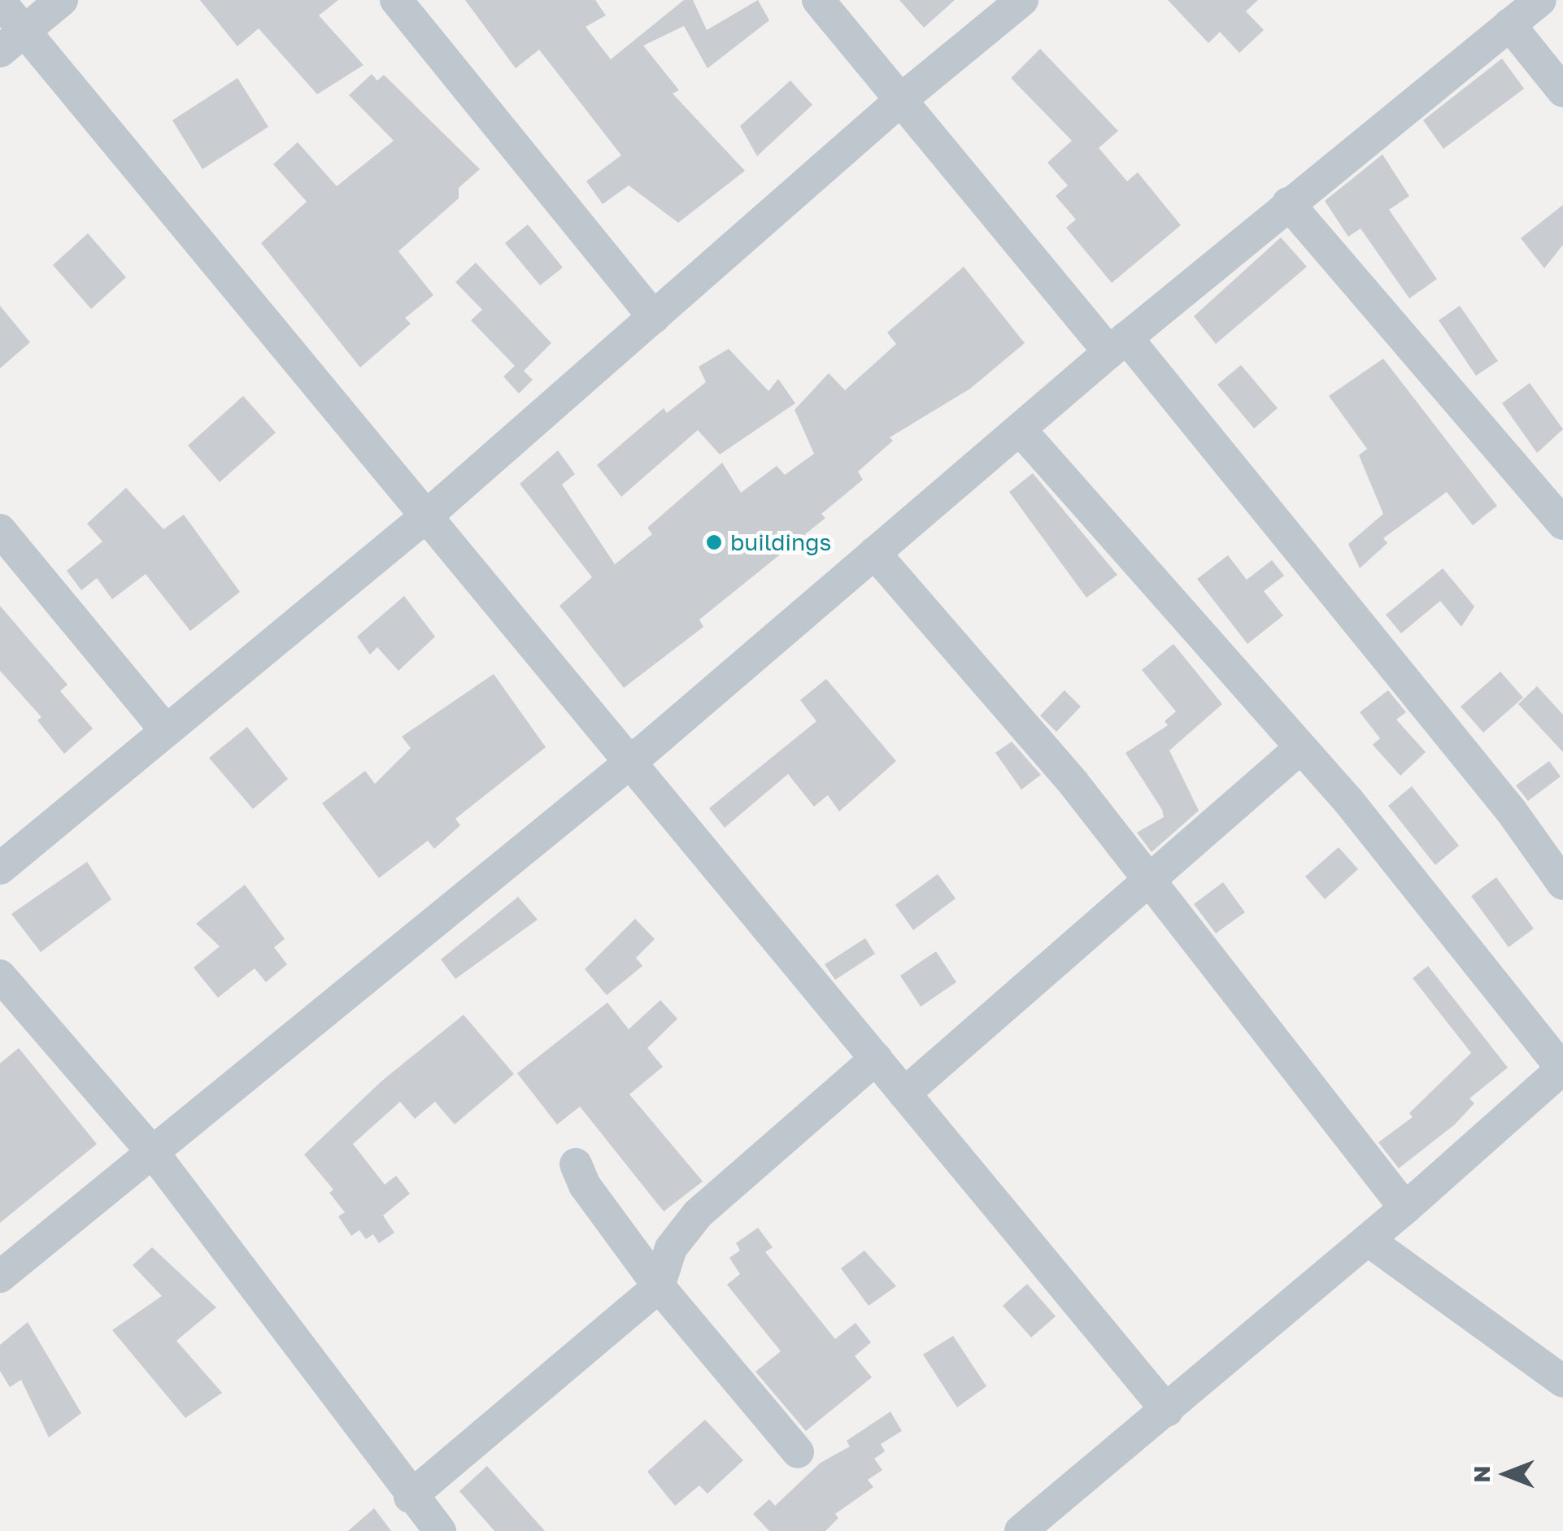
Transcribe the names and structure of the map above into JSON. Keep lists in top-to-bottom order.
{
  "places": ["buildings"],
  "north": "left"
}
